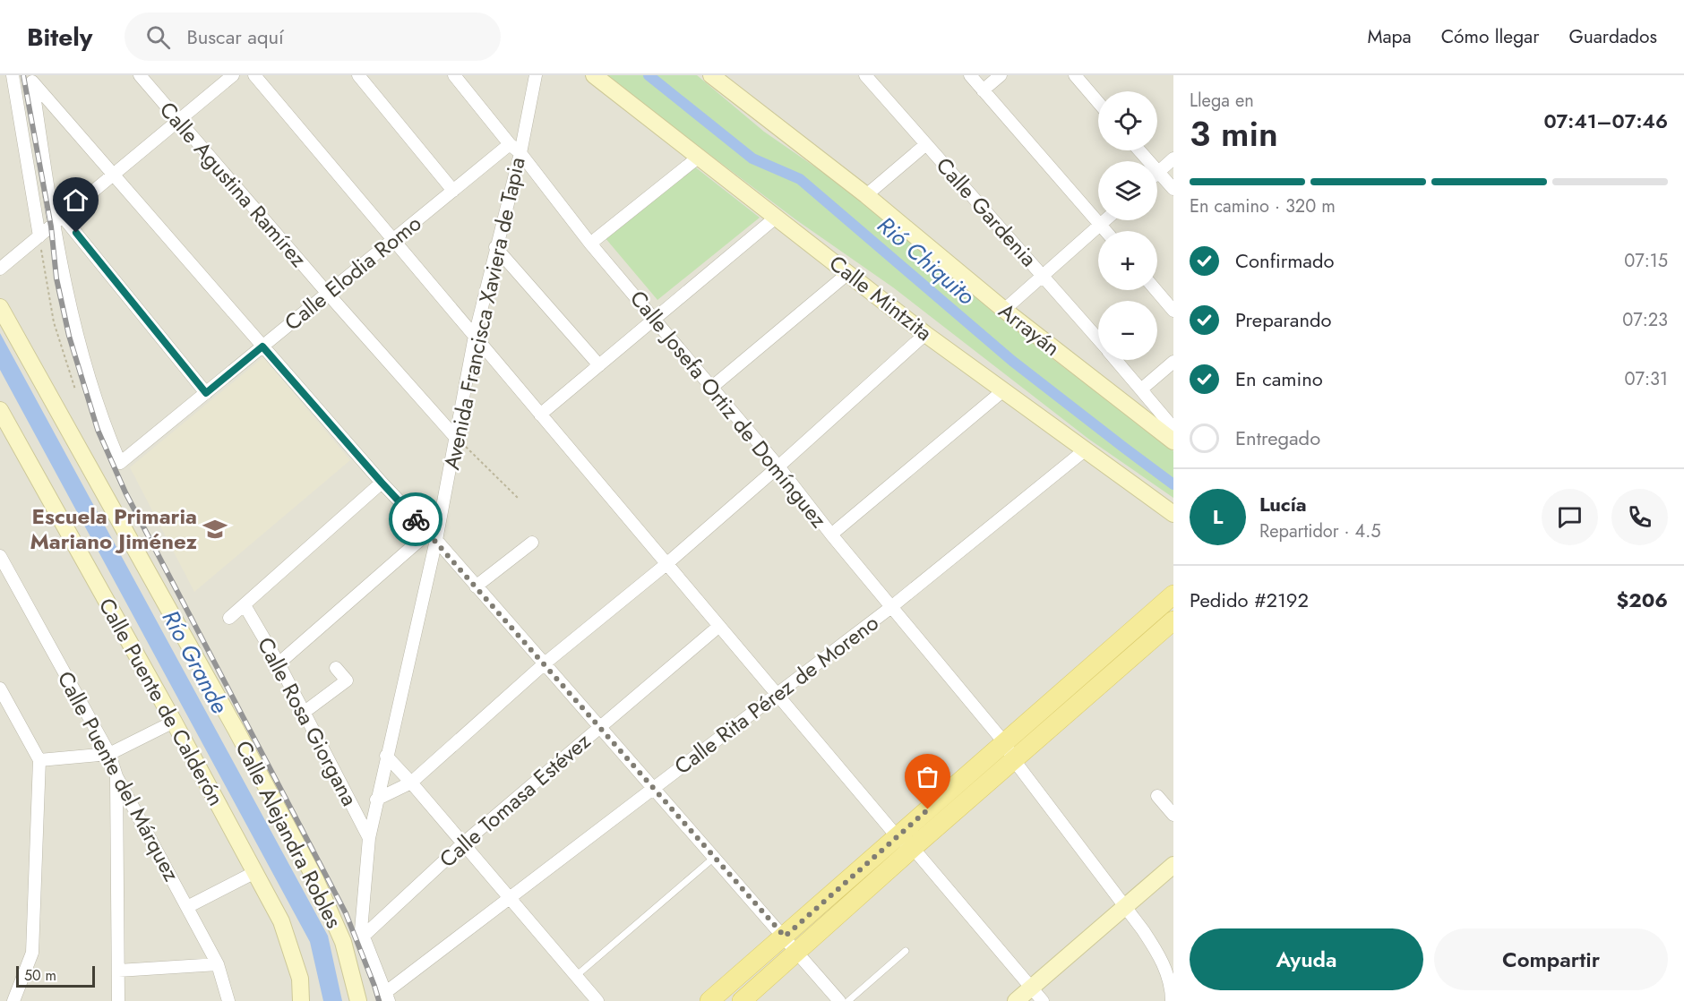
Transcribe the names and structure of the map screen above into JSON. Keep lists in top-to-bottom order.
{
  "streets": {
    "street": [
      "Calle Agustina Ramírez",
      "Calle Gardenia",
      "Calle Elodia Romo",
      "Calle Mintzita",
      "Avenida Francisca Xaviera de Tapia",
      "Arrayán",
      "Calle Josefa Ortiz de Domínguez",
      "Calle Rita Pérez de Moreno",
      "Calle Puente de Calderón",
      "Calle Rosa Giorgana",
      "Calle Puente del Márquez",
      "Calle Tomasa Estévez",
      "Calle Alejandra Robles"
    ]
  },
  "crossings": [
    ["Calle Agustina Ramírez", "Calle Elodia Romo"],
    ["Calle Agustina Ramírez", "Avenida Francisca Xaviera de Tapia"],
    ["Calle Elodia Romo", "Calle Josefa Ortiz de Domínguez"],
    ["Calle Mintzita", "Calle Rita Pérez de Moreno"],
    ["Avenida Francisca Xaviera de Tapia", "Calle Josefa Ortiz de Domínguez"],
    ["Avenida Francisca Xaviera de Tapia", "Calle Rosa Giorgana"],
    ["Avenida Francisca Xaviera de Tapia", "Calle Tomasa Estévez"],
    ["Calle Josefa Ortiz de Domínguez", "Calle Rita Pérez de Moreno"]
  ],
  "water": ["Rió Chiquito", "Río Grande"],
  "places": {
    "school or university": ["Escuela Primaria Mariano Jiménez"]
  },
  "scale_bar": "50 m",
  "page": {
    "header": "Bitely",
    "search": "Buscar aquí",
    "nav": ["Mapa", "Cómo llegar", "Guardados"],
    "heading": ["3 min", "Llega en", "07:41–07:46"],
    "panel": [
      "Lucía",
      "Repartidor · 4.5",
      "Pedido #2192",
      "$206"
    ],
    "map_buttons": ["+", "−"],
    "bar": "En camino · 320 m",
    "list": [
      ["Confirmado", "07:15"],
      ["Preparando", "07:23"],
      ["En camino", "07:31"],
      "Entregado"
    ],
    "round": "L",
    "buttons": ["Ayuda", "Compartir"],
    "scale": "50 m"
  }
}
